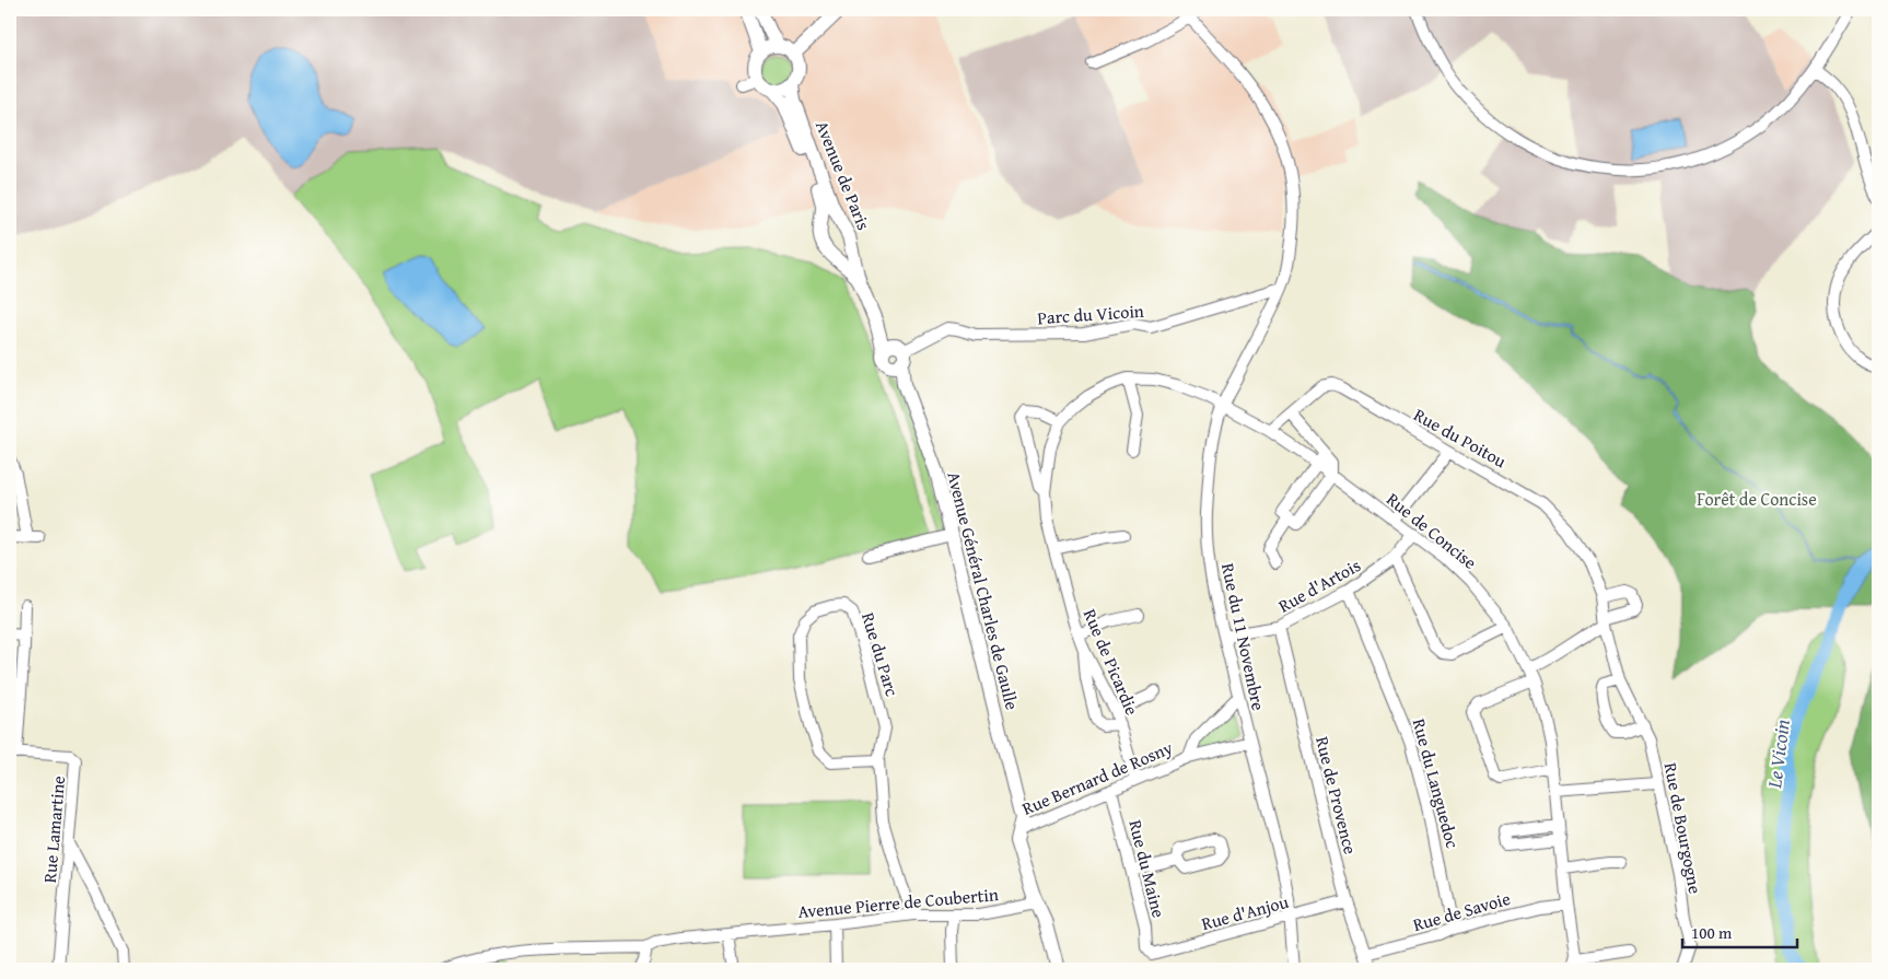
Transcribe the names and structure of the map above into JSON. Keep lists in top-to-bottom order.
{
  "streets": {
    "main road": ["Avenue de Paris", "Avenue Général Charles de Gaulle"],
    "street": [
      "Parc du Vicoin",
      "Rue du Poitou",
      "Rue de Concise",
      "Rue d'Artois",
      "Rue du 11 Novembre",
      "Rue du Parc",
      "Rue de Picardie",
      "Rue Bernard de Rosny",
      "Rue du Languedoc",
      "Rue de Provence",
      "Rue de Bourgogne",
      "Rue Lamartine",
      "Rue du Maine",
      "Avenue Pierre de Coubertin",
      "Rue de Savoie",
      "Rue d'Anjou"
    ]
  },
  "crossings": [
    ["Avenue de Paris", "Parc du Vicoin"],
    ["Avenue de Paris", "Avenue Général Charles de Gaulle"],
    ["Parc du Vicoin", "Avenue Général Charles de Gaulle"],
    ["Parc du Vicoin", "Rue du 11 Novembre"],
    ["Rue du Poitou", "Rue de Concise"],
    ["Rue du Poitou", "Rue de Bourgogne"],
    ["Rue de Concise", "Rue d'Artois"],
    ["Rue de Concise", "Rue du 11 Novembre"],
    ["Rue de Concise", "Rue de Picardie"],
    ["Rue de Concise", "Rue de Savoie"],
    ["Rue d'Artois", "Rue du 11 Novembre"],
    ["Rue d'Artois", "Rue du Languedoc"],
    ["Rue d'Artois", "Rue de Provence"],
    ["Avenue Général Charles de Gaulle", "Rue Bernard de Rosny"],
    ["Avenue Général Charles de Gaulle", "Avenue Pierre de Coubertin"],
    ["Rue du 11 Novembre", "Rue de Picardie"],
    ["Rue du 11 Novembre", "Rue Bernard de Rosny"],
    ["Rue du 11 Novembre", "Rue d'Anjou"],
    ["Rue du Parc", "Avenue Pierre de Coubertin"],
    ["Rue de Picardie", "Rue Bernard de Rosny"],
    ["Rue Bernard de Rosny", "Rue du Maine"],
    ["Rue du Languedoc", "Rue de Savoie"],
    ["Rue de Provence", "Rue de Savoie"],
    ["Rue de Provence", "Rue d'Anjou"],
    ["Rue du Maine", "Rue d'Anjou"]
  ],
  "water": ["Le Vicoin"],
  "parks": ["Forêt de Concise"],
  "scale_bar": "100 m"
}
